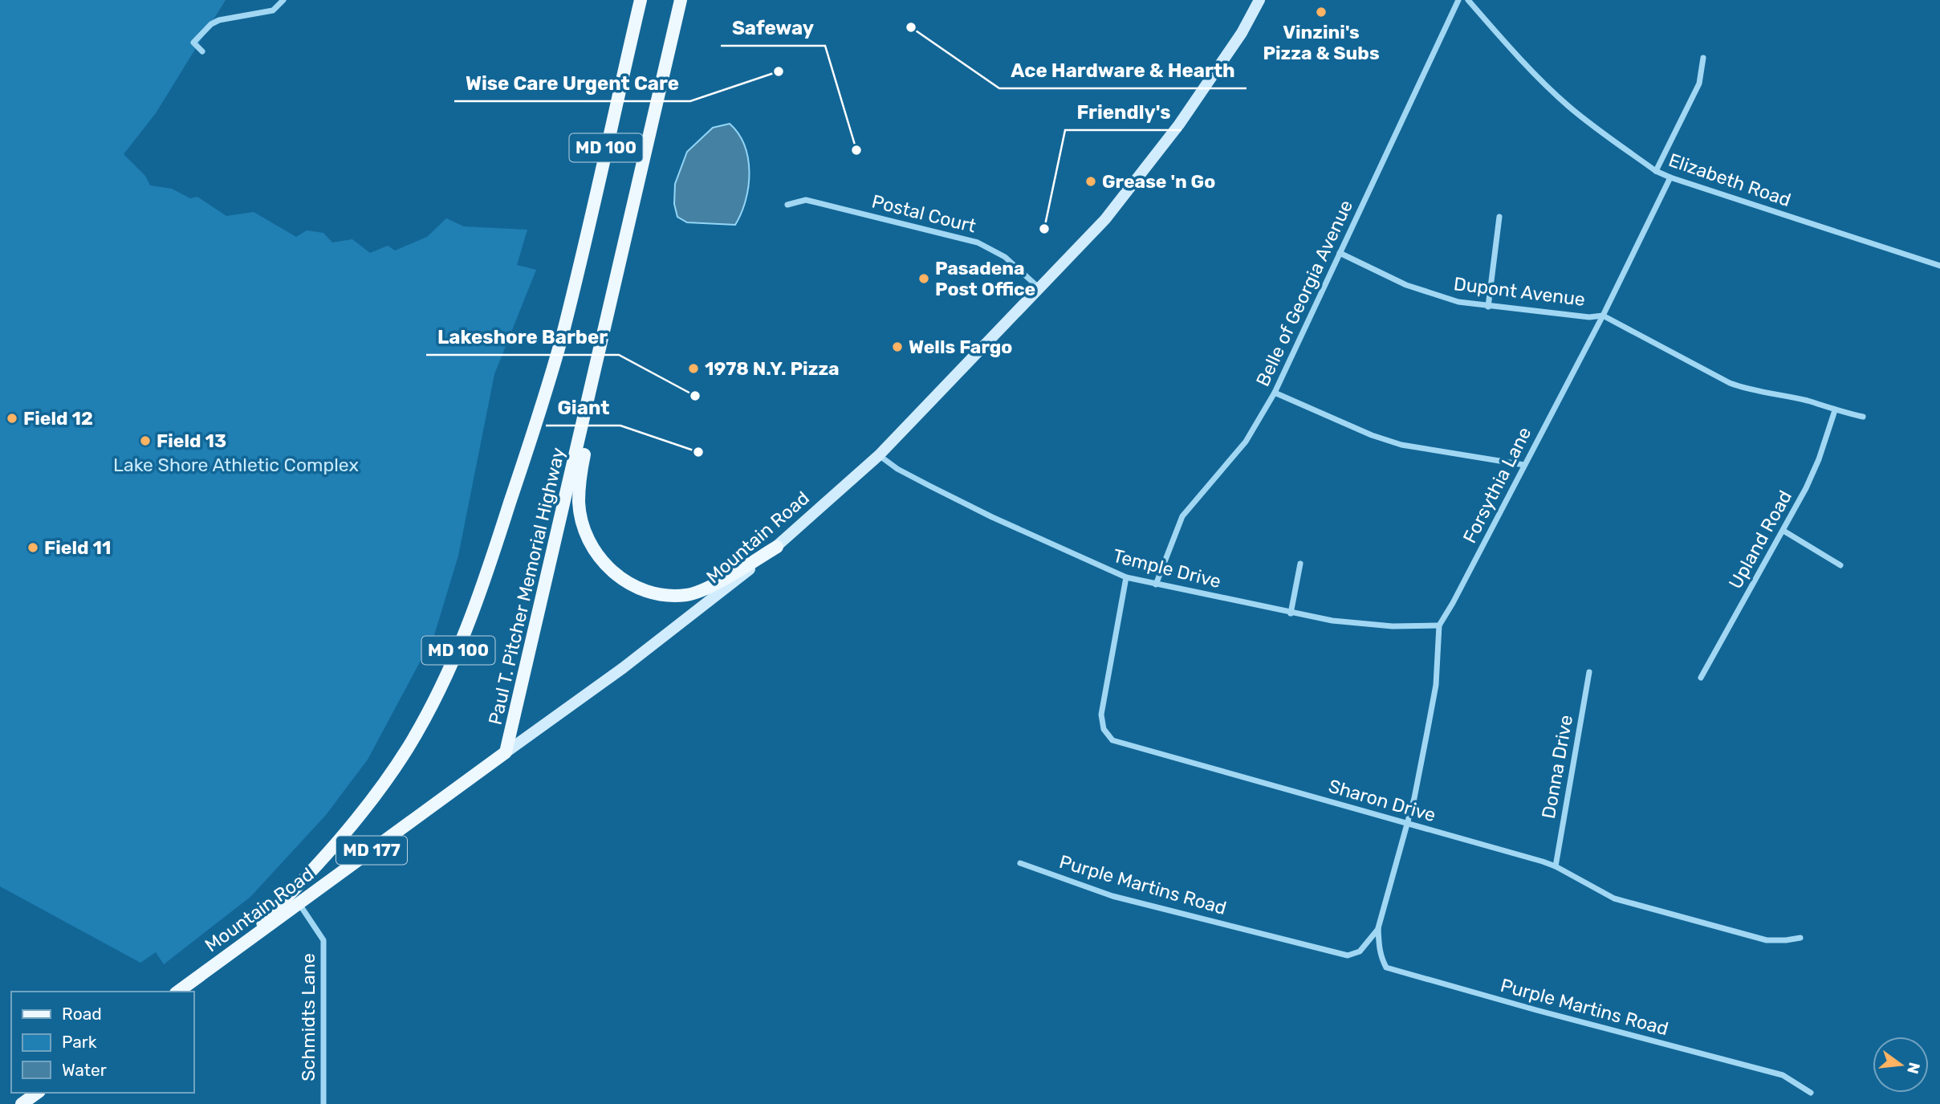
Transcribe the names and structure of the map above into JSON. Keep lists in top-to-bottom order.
{
  "streets": {
    "main road": [
      "MD 100",
      "Mountain Road",
      "Paul T. Pitcher Memorial Highway",
      "MD 177"
    ],
    "street": [
      "Elizabeth Road",
      "Postal Court",
      "Dupont Avenue",
      "Belle of Georgia Avenue",
      "Forsythia Lane",
      "Upland Road",
      "Temple Drive",
      "Donna Drive",
      "Sharon Drive",
      "Purple Martins Road",
      "Schmidts Lane"
    ]
  },
  "crossings": [
    ["Elizabeth Road", "Forsythia Lane"],
    ["Postal Court", "Mountain Road"],
    ["Dupont Avenue", "Belle of Georgia Avenue"],
    ["Dupont Avenue", "Forsythia Lane"],
    ["Belle of Georgia Avenue", "Temple Drive"],
    ["Forsythia Lane", "Temple Drive"],
    ["Forsythia Lane", "Sharon Drive"],
    ["Forsythia Lane", "Purple Martins Road"],
    ["Mountain Road", "Temple Drive"],
    ["Mountain Road", "Paul T. Pitcher Memorial Highway"],
    ["Mountain Road", "Schmidts Lane"],
    ["Temple Drive", "Sharon Drive"],
    ["Donna Drive", "Sharon Drive"],
    ["Sharon Drive", "Purple Martins Road"]
  ],
  "parks": ["Lake Shore Athletic Complex"],
  "places": [
    "Vinzini's Pizza & Subs",
    "Ace Hardware & Hearth",
    "Wise Care Urgent Care",
    "Safeway",
    "Grease 'n Go",
    "Friendly's",
    "Pasadena Post Office",
    "Wells Fargo",
    "1978 N.Y. Pizza",
    "Lakeshore Barber",
    "Field 12",
    "Field 13",
    "Giant",
    "Field 11"
  ],
  "legend": ["Road", "Park", "Water"],
  "north": "right"
}
